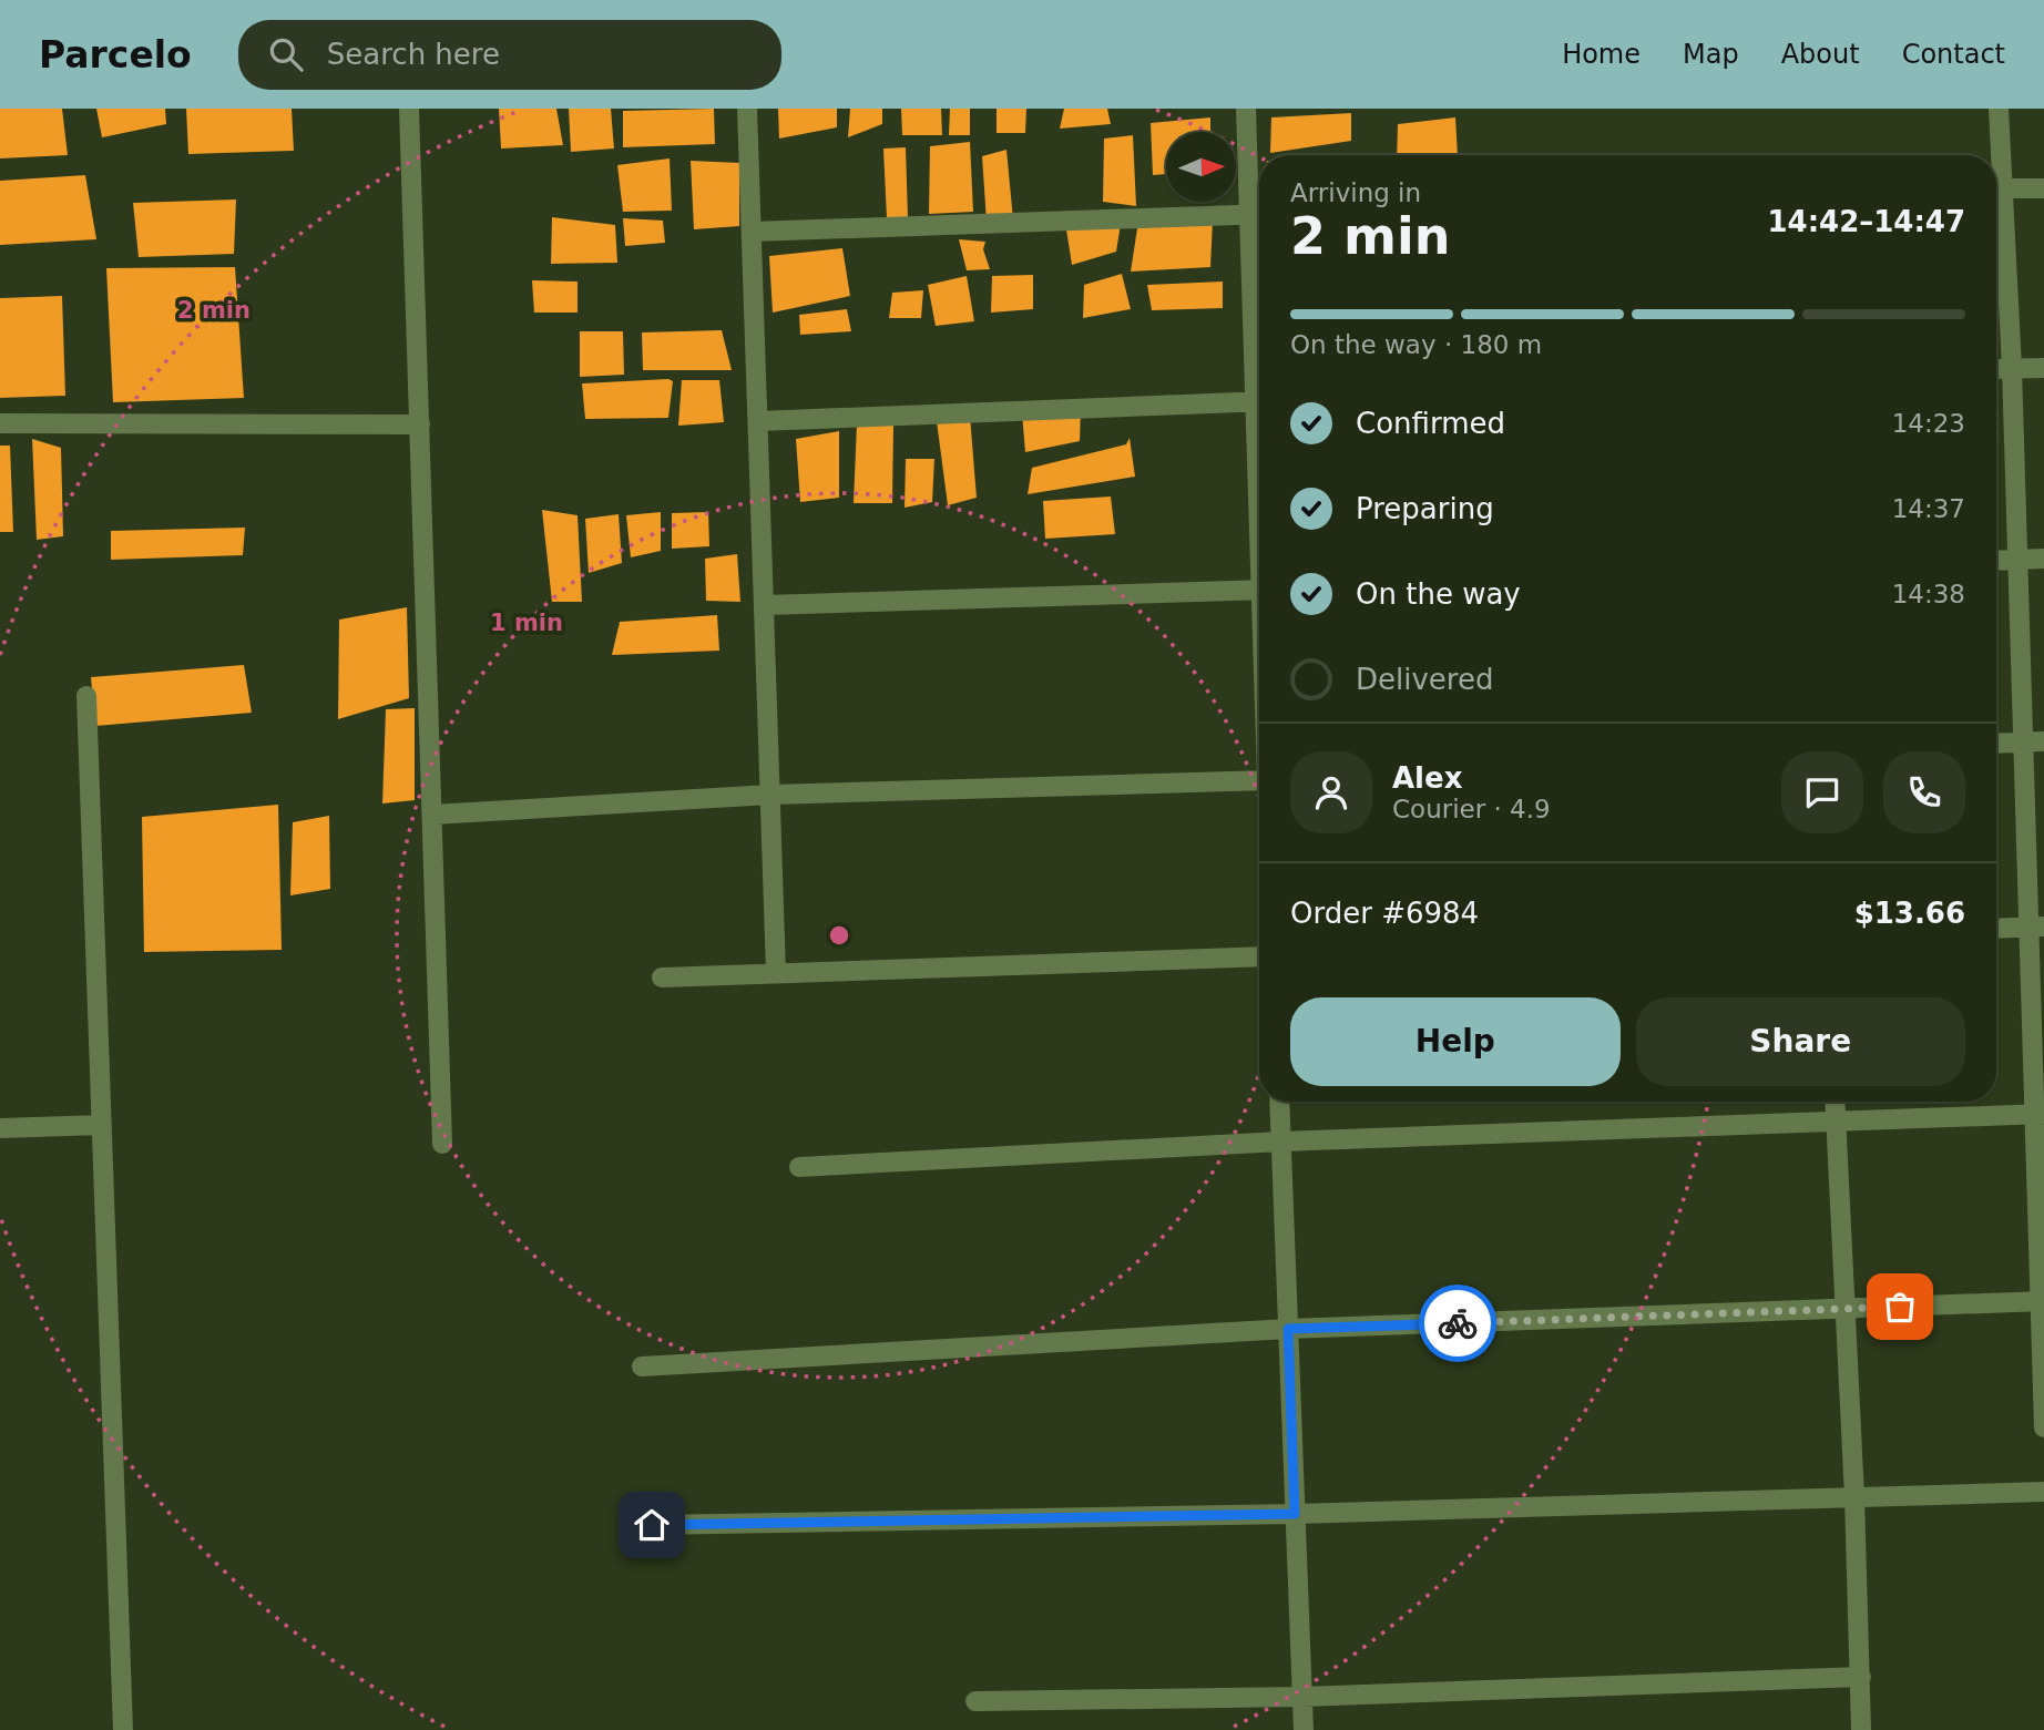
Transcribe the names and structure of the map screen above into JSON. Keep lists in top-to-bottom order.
{
  "north": "right",
  "page": {
    "header": "Parcelo",
    "search": "Search here",
    "nav": [
      "Home",
      "Map",
      "About",
      "Contact"
    ],
    "heading": ["2 min", "Arriving in", "14:42–14:47"],
    "panel": [
      "Alex",
      "Courier · 4.9",
      "Order #6984",
      "$13.66"
    ],
    "bar": "On the way · 180 m",
    "list": [
      ["Confirmed", "14:23"],
      ["Preparing", "14:37"],
      ["On the way", "14:38"],
      "Delivered"
    ],
    "buttons": ["Help", "Share"]
  },
  "rings": ["2 min", "1 min"]
}
